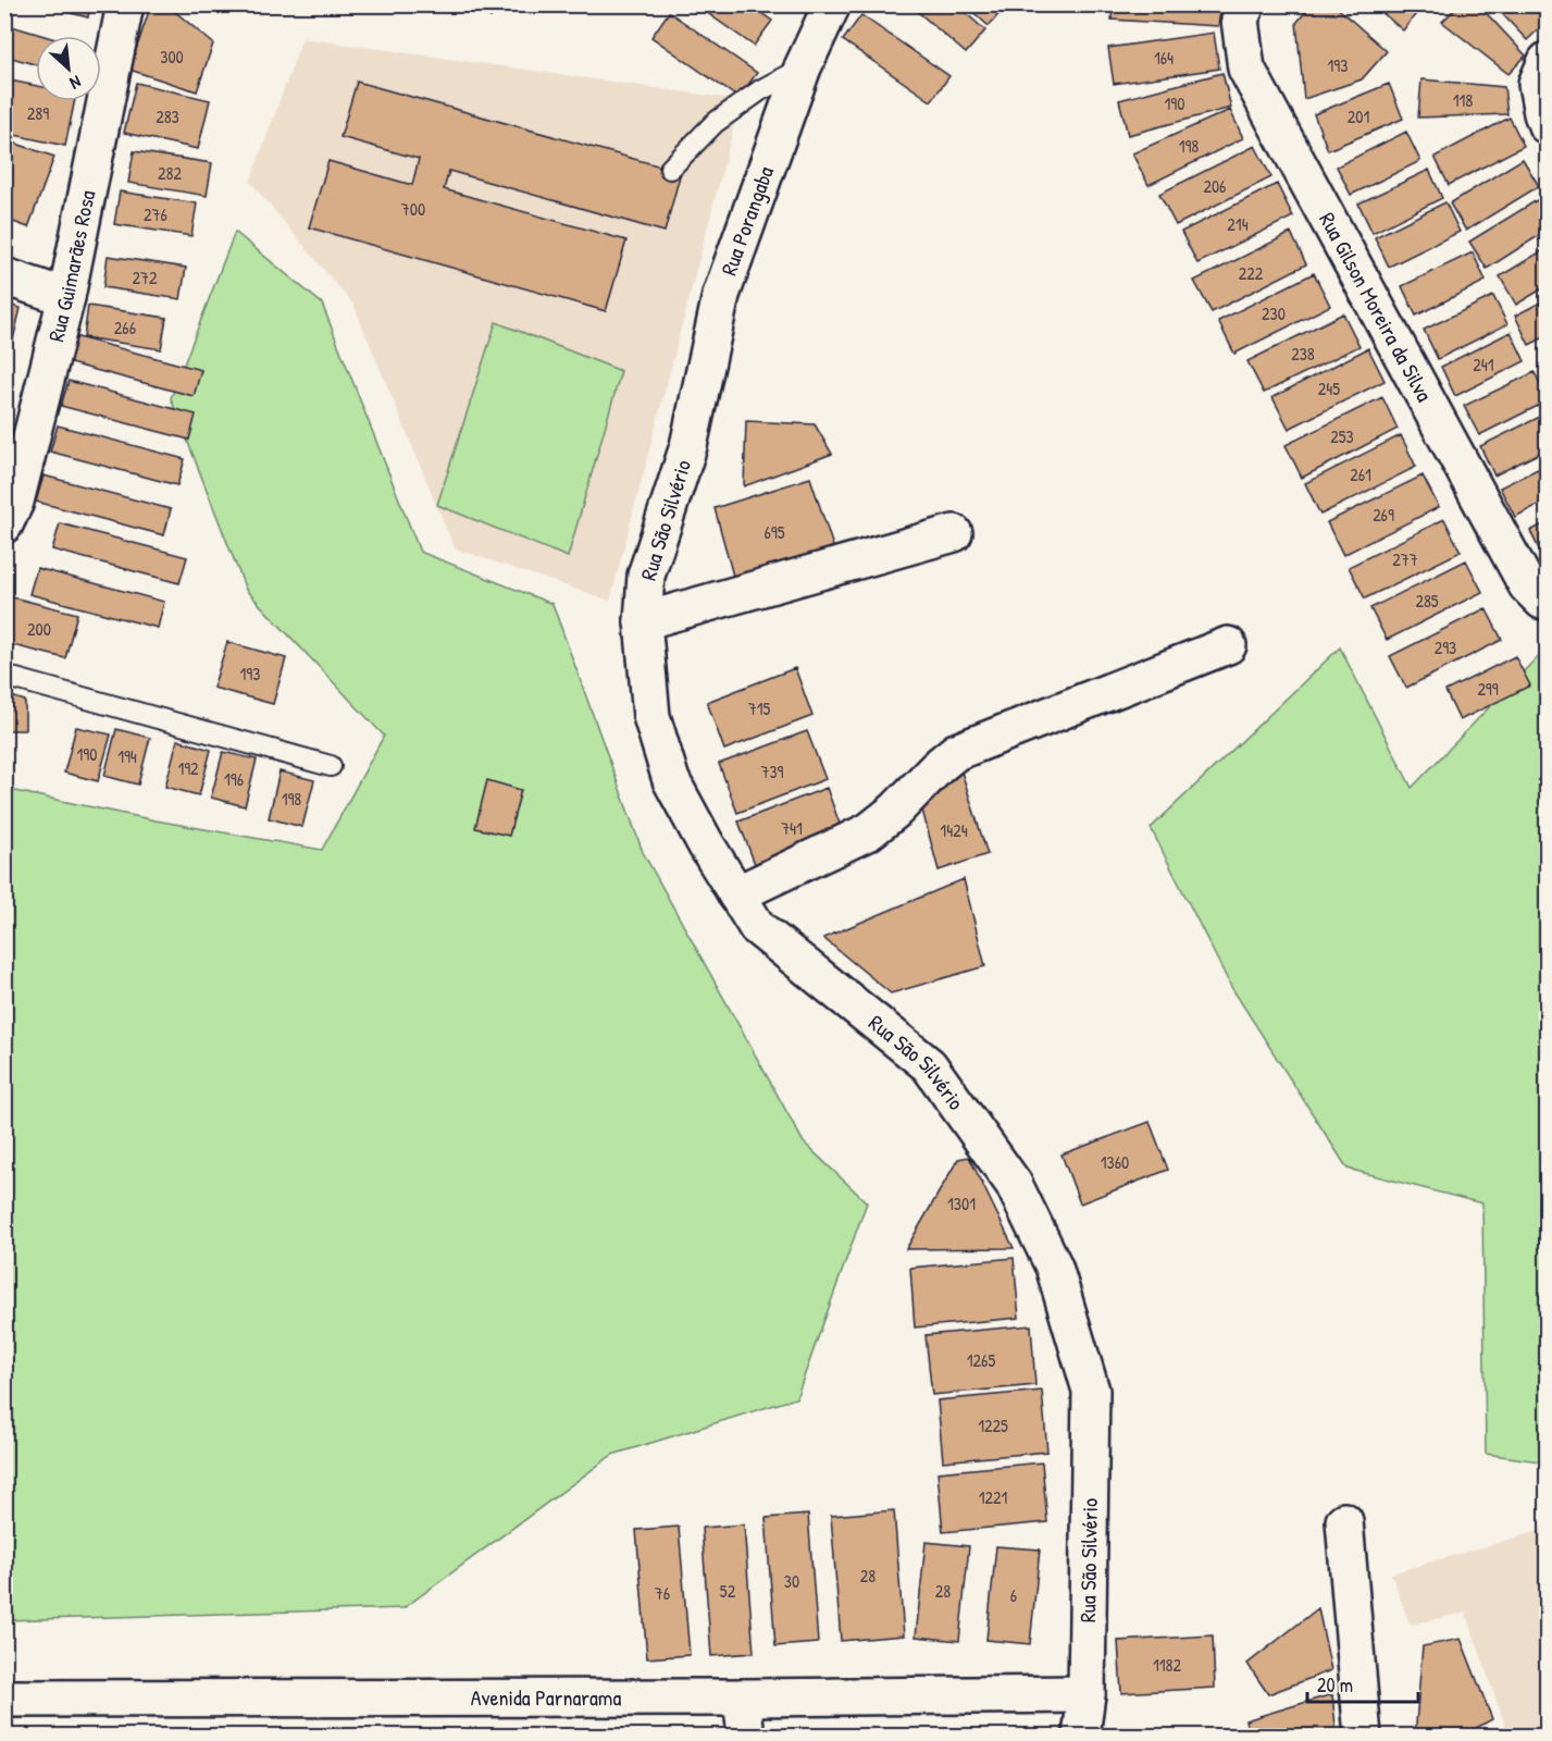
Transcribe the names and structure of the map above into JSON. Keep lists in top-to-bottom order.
{
  "streets": {
    "street": [
      "Rua Porangaba",
      "Rua Guimarães Rosa",
      "Rua Gilson Moreira da Silva",
      "Rua São Silvério",
      "Avenida Parnarama"
    ]
  },
  "crossings": [
    ["Rua Porangaba", "Rua São Silvério"],
    ["Rua São Silvério", "Avenida Parnarama"]
  ],
  "house_numbers": [
    "300",
    "164",
    "193",
    "118",
    "190",
    "289",
    "283",
    "201",
    "198",
    "282",
    "206",
    "700",
    "276",
    "214",
    "222",
    "272",
    "230",
    "266",
    "238",
    "241",
    "245",
    "253",
    "261",
    "269",
    "695",
    "277",
    "285",
    "200",
    "293",
    "193",
    "299",
    "715",
    "190",
    "194",
    "192",
    "739",
    "196",
    "198",
    "741",
    "1424",
    "1360",
    "1301",
    "1265",
    "1225",
    "1221",
    "28",
    "30",
    "52",
    "28",
    "76",
    "6",
    "1182"
  ],
  "scale_bar": "20 m",
  "north": "bottom right"
}
